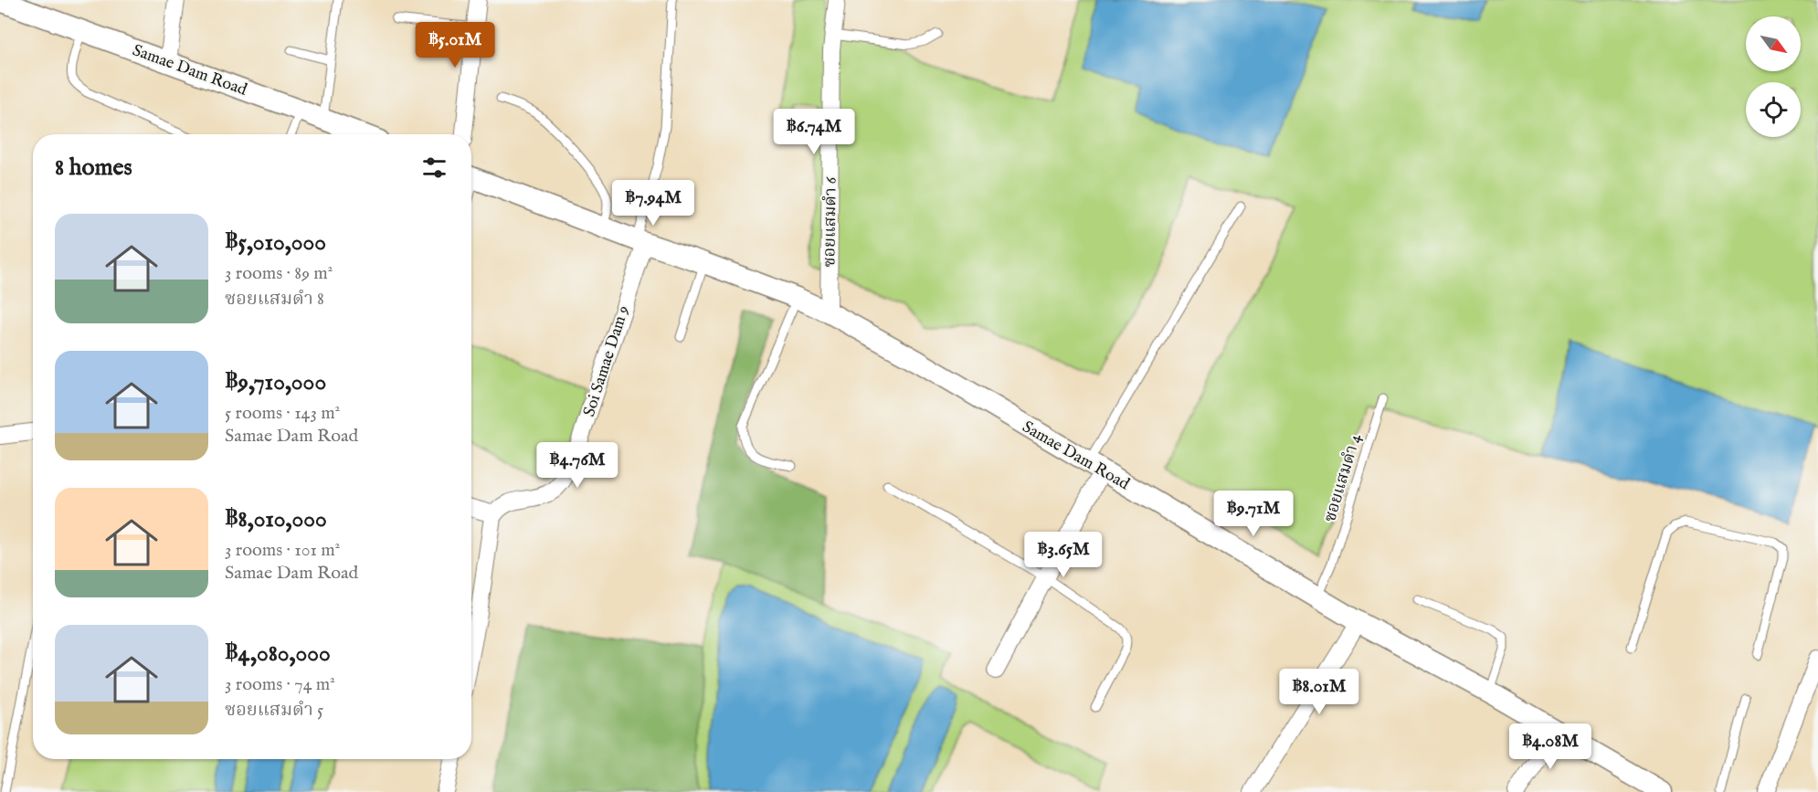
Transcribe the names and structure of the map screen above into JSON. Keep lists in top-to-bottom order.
{
  "streets": {
    "street": ["Samae Dam Road", "ซอยแสมดำ 6", "Soi Samae Dam 9"],
    "lane": ["ซอยแสมดำ 4"]
  },
  "crossings": [
    ["Samae Dam Road", "ซอยแสมดำ 6"],
    ["Samae Dam Road", "Soi Samae Dam 9"],
    ["Samae Dam Road", "ซอยแสมดำ 4"]
  ],
  "north": "bottom right",
  "page": {
    "price": [
      "฿5.01M",
      "฿6.74M",
      "฿7.94M",
      "฿4.76M",
      "฿9.71M",
      "฿3.65M",
      "฿8.01M",
      "฿4.08M"
    ],
    "heading": "8 homes",
    "list": [
      {
        "name": "฿5,010,000",
        "note": "3 rooms · 89 m² · ซอยแสมดำ 8"
      },
      {
        "name": "฿9,710,000",
        "note": "5 rooms · 143 m² · Samae Dam Road"
      },
      {
        "name": "฿8,010,000",
        "note": "3 rooms · 101 m² · Samae Dam Road"
      },
      {
        "name": "฿4,080,000",
        "note": "3 rooms · 74 m² · ซอยแสมดำ 5"
      }
    ]
  }
}
